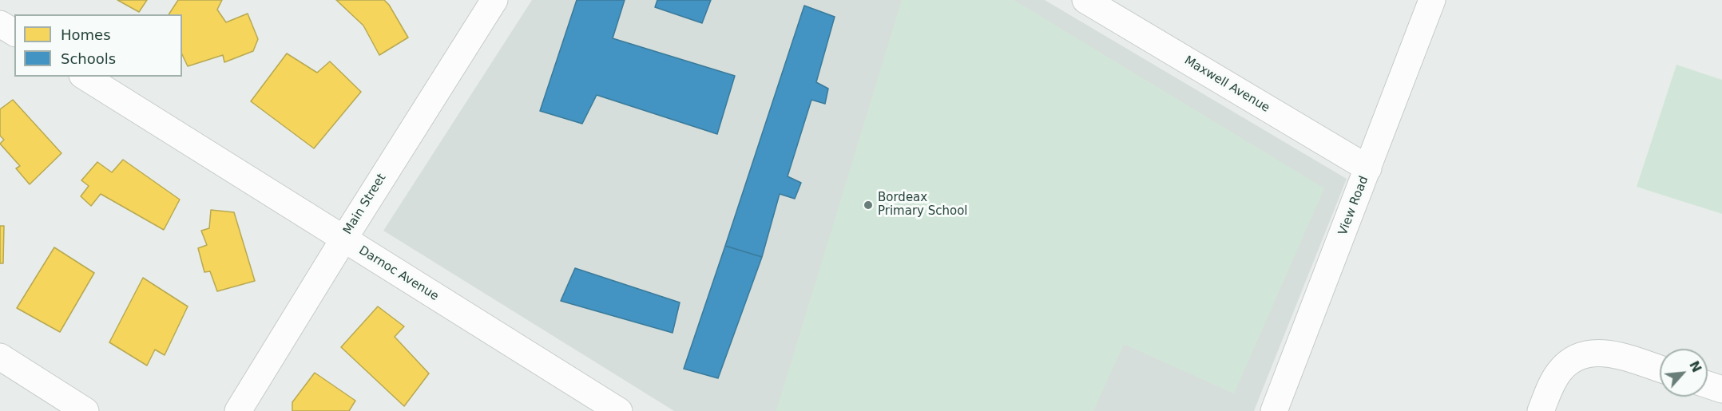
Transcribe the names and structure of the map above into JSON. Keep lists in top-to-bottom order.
{
  "streets": {
    "street": [
      "Maxwell Avenue",
      "Main Street",
      "View Road",
      "Darnoc Avenue"
    ]
  },
  "crossings": [
    ["Maxwell Avenue", "View Road"],
    ["Main Street", "Darnoc Avenue"]
  ],
  "places": ["Bordeax Primary School"],
  "legend": ["Homes", "Schools"],
  "north": "top right"
}
